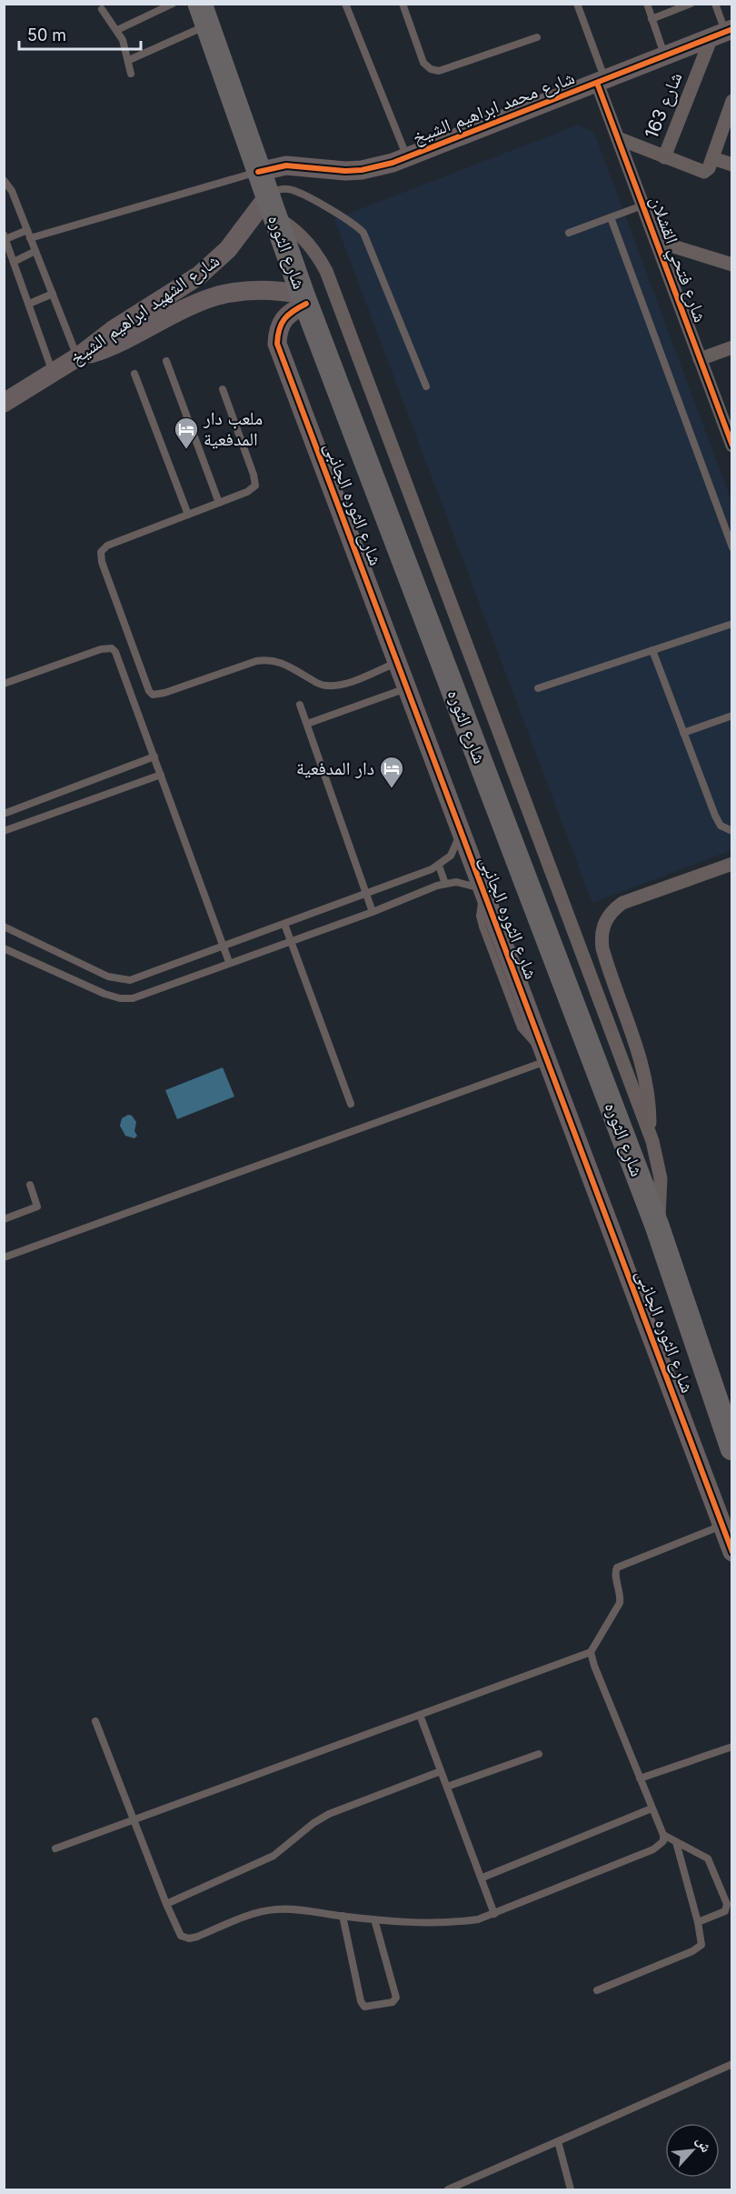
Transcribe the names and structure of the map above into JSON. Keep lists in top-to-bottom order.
{
  "streets": {
    "highway": ["شارع الثوره"],
    "street": [
      "شارع 163",
      "شارع محمد ابراهيم الشيخ",
      "شارع فتحي القشلان",
      "شارع الشهيد ابراهيم الشيخ",
      "شارع الثوره الجانبى"
    ]
  },
  "crossings": [
    ["شارع 163", "شارع محمد ابراهيم الشيخ"],
    ["شارع محمد ابراهيم الشيخ", "شارع الثوره"],
    ["شارع محمد ابراهيم الشيخ", "شارع فتحي القشلان"],
    ["شارع الثوره", "شارع الشهيد ابراهيم الشيخ"],
    ["شارع الثوره", "شارع الثوره الجانبى"]
  ],
  "places": {
    "hotel": ["ملعب دار المدفعية", "دار المدفعية"]
  },
  "scale_bar": "50 m",
  "north": "top right"
}
